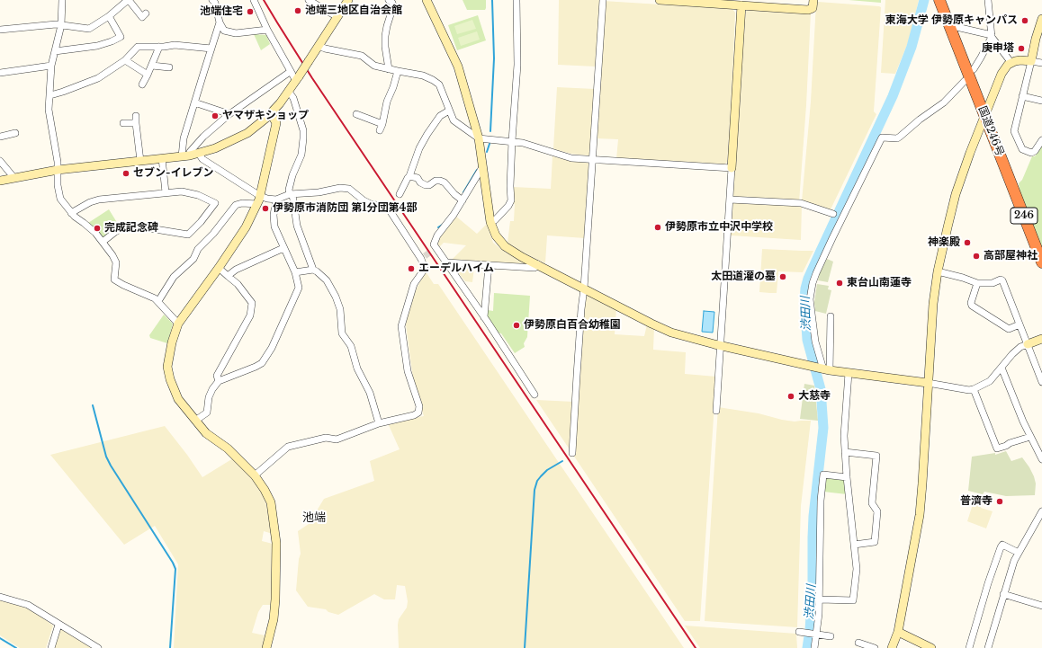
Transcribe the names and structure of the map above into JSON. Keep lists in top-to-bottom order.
{
  "streets": {
    "highway": ["国道246号", "246"]
  },
  "districts": ["池端"],
  "water": ["渋田川"],
  "places": [
    "池端三地区自治会館",
    "池端住宅",
    "東海大学 伊勢原キャンパス",
    "庚申塔",
    "ヤマザキショップ",
    "セブン-イレブン",
    "伊勢原市消防団 第1分団第4部",
    "伊勢原市立中沢中学校",
    "完成記念碑",
    "神楽殿",
    "高部屋神社",
    "エーデルハイム",
    "太田道灌の墓",
    "東台山南蓮寺",
    "伊勢原白百合幼稚園",
    "大慈寺",
    "普濟寺"
  ]
}
